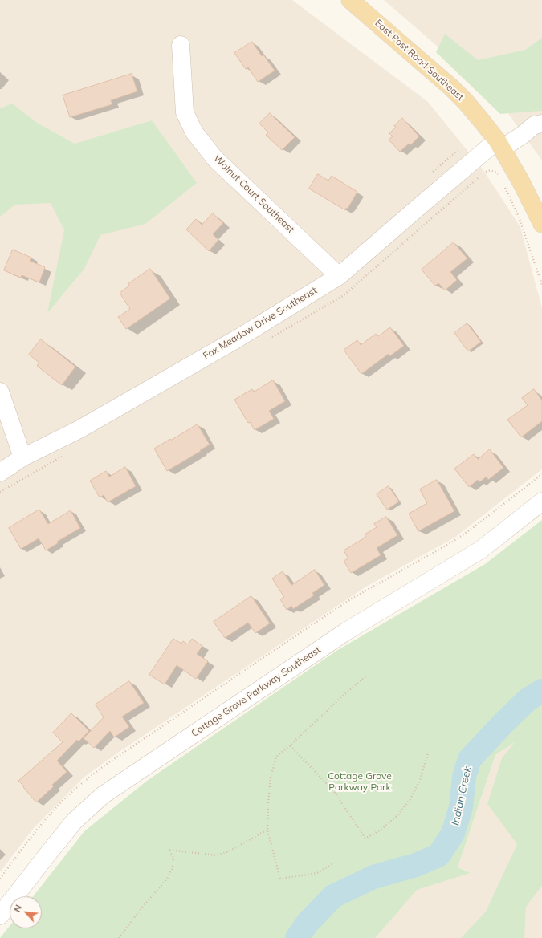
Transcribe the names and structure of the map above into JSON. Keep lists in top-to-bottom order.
{
  "streets": {
    "main road": ["East Post Road Southeast"],
    "street": ["Walnut Court Southeast", "Fox Meadow Drive Southeast", "Cottage Grove Parkway Southeast"]
  },
  "crossings": [
    ["East Post Road Southeast", "Fox Meadow Drive Southeast"],
    ["Walnut Court Southeast", "Fox Meadow Drive Southeast"]
  ],
  "water": ["Indian Creek"],
  "parks": ["Cottage Grove Parkway Park"],
  "north": "top left"
}
